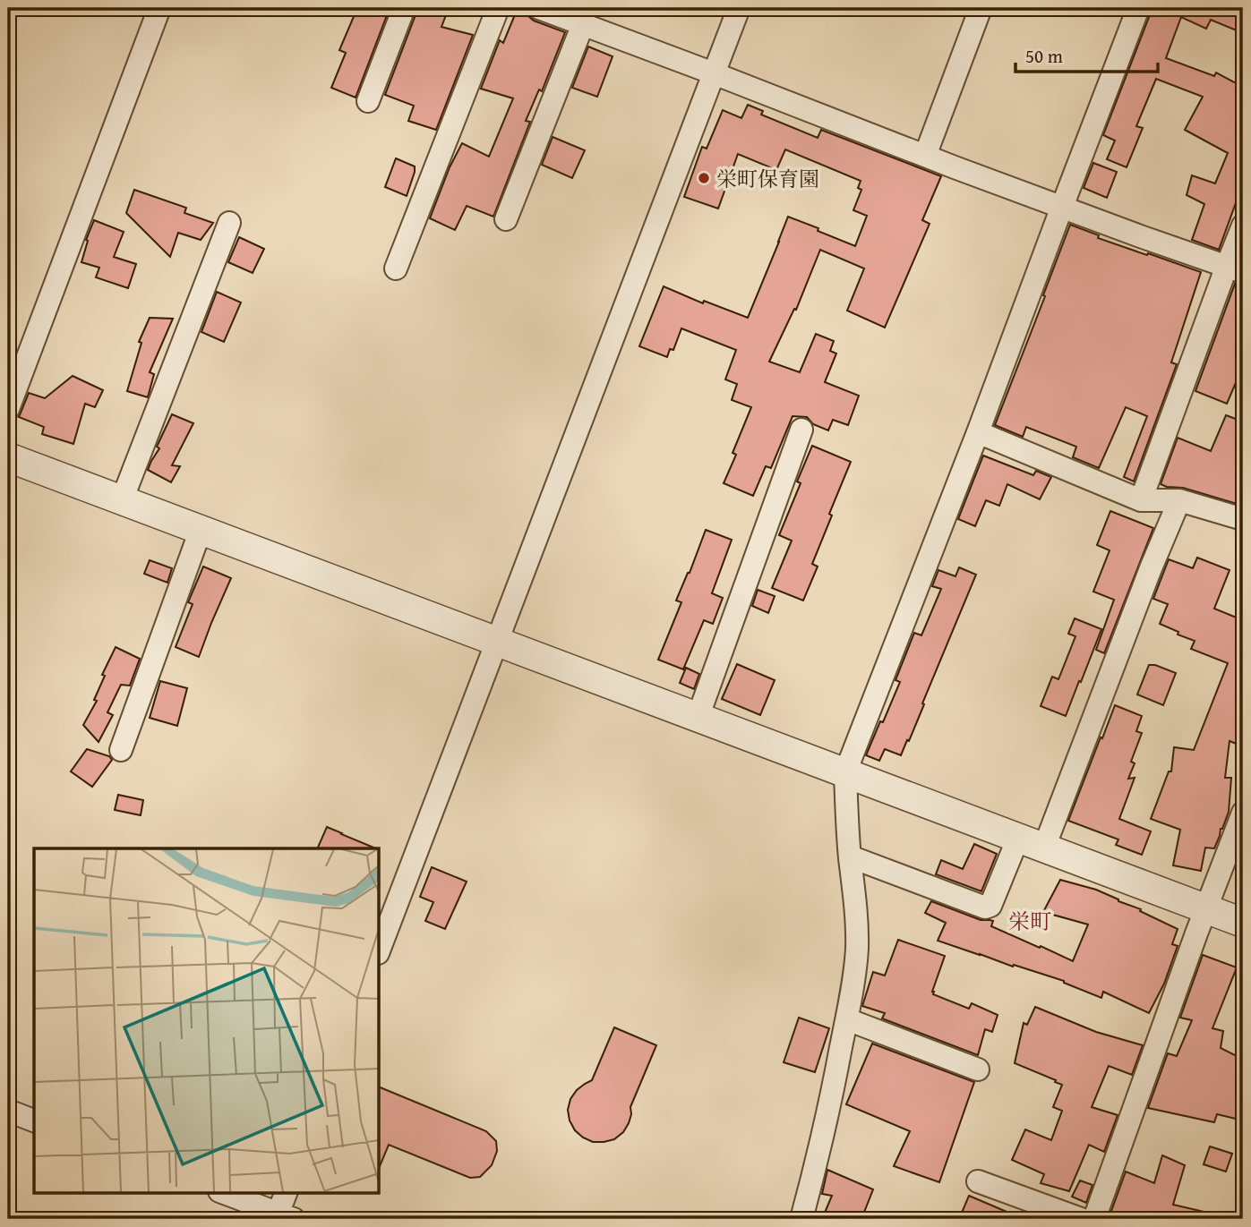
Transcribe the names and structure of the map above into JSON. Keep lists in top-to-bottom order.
{
  "districts": ["栄町"],
  "places": ["栄町保育園"],
  "scale_bar": "50 m"
}
